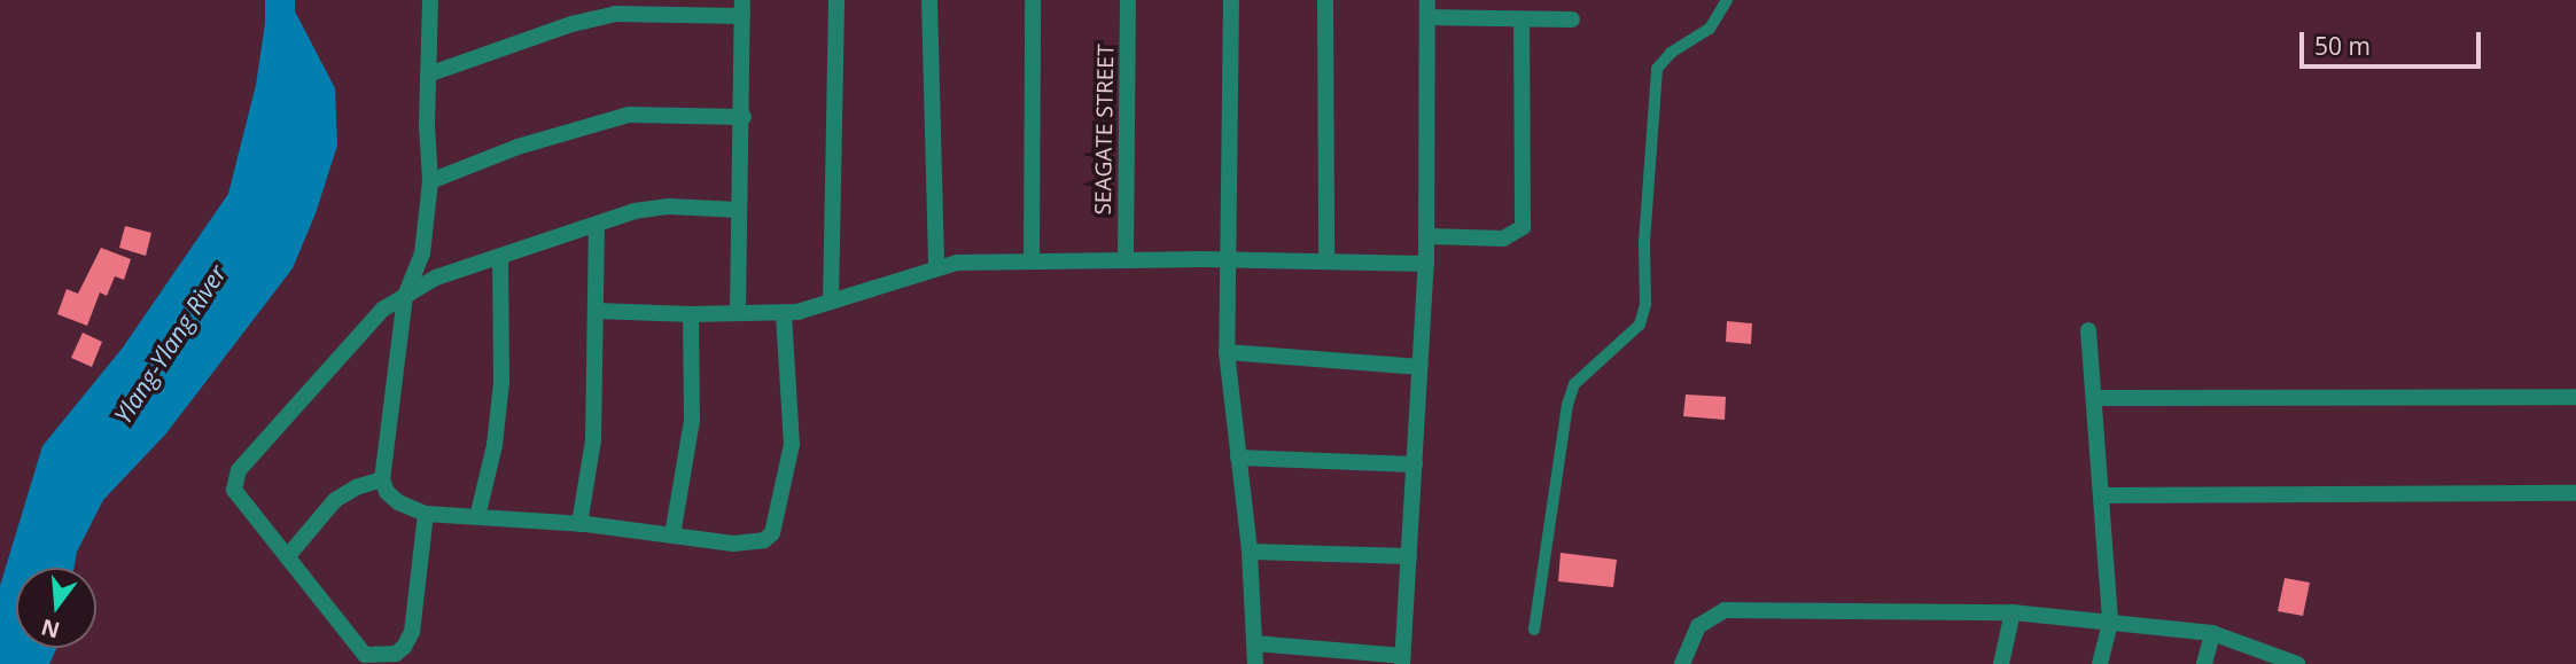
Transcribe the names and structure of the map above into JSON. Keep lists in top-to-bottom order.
{
  "streets": {
    "street": ["SEAGATE STREET"]
  },
  "water": ["Ylang-Ylang River"],
  "scale_bar": "50 m",
  "north": "bottom"
}
